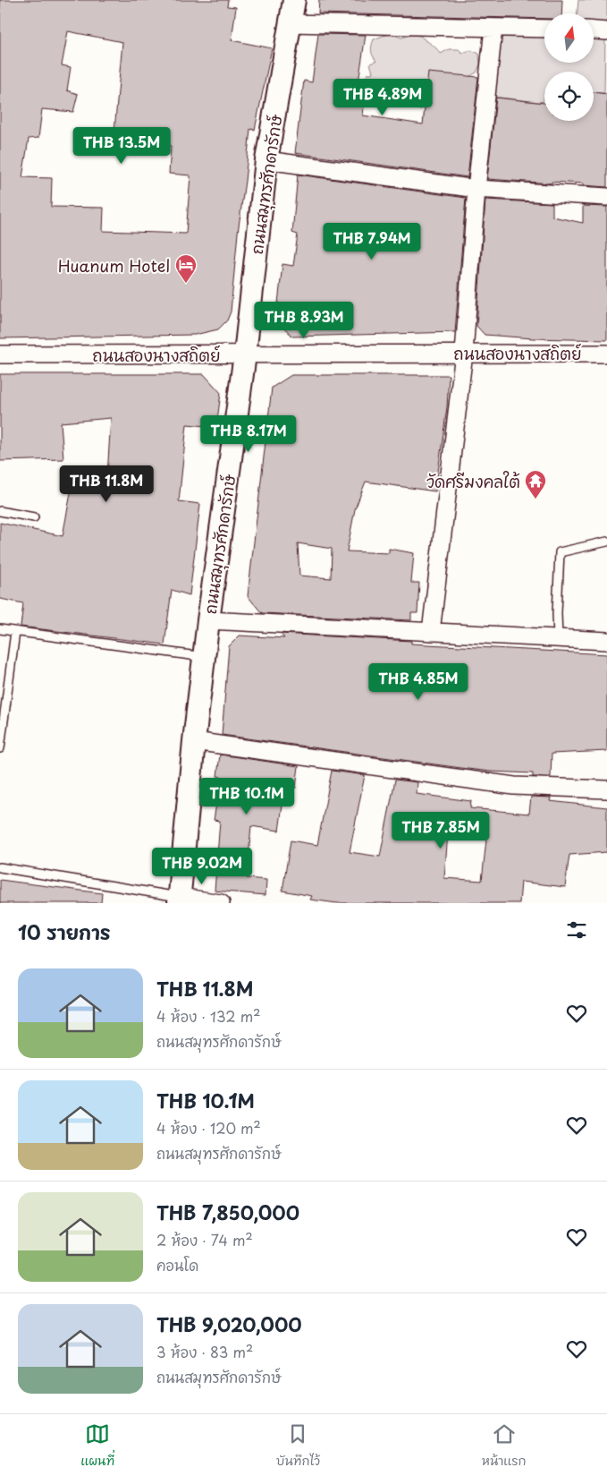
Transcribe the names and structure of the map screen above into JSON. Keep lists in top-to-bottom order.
{
  "streets": {
    "street": ["ถนนสมุทรศักดารักษ์", "ถนนสองนางสถิตย์"]
  },
  "crossings": [
    ["ถนนสมุทรศักดารักษ์", "ถนนสองนางสถิตย์"]
  ],
  "places": {
    "hotel": ["Huanum Hotel"],
    "temple": ["วัดศรีมงคลใต้"]
  },
  "north": "top",
  "page": {
    "price": [
      "THB 4.89M",
      "THB 13.5M",
      "THB 7.94M",
      "THB 8.93M",
      "THB 8.17M",
      "THB 11.8M",
      "THB 4.85M",
      "THB 10.1M",
      "THB 7.85M",
      "THB 9.02M"
    ],
    "heading": "10 รายการ",
    "list": [
      {
        "name": "THB 11.8M",
        "note": "4 ห้อง · 132 m² · ถนนสมุทรศักดารักษ์"
      },
      {
        "name": "THB 10.1M",
        "note": "4 ห้อง · 120 m² · ถนนสมุทรศักดารักษ์"
      },
      {
        "name": "THB 7,850,000",
        "note": "2 ห้อง · 74 m² · คอนโด"
      },
      {
        "name": "THB 9,020,000",
        "note": "3 ห้อง · 83 m² · ถนนสมุทรศักดารักษ์"
      }
    ],
    "tabs": ["แผนที่", "บันทึกไว้", "หน้าแรก"]
  }
}
